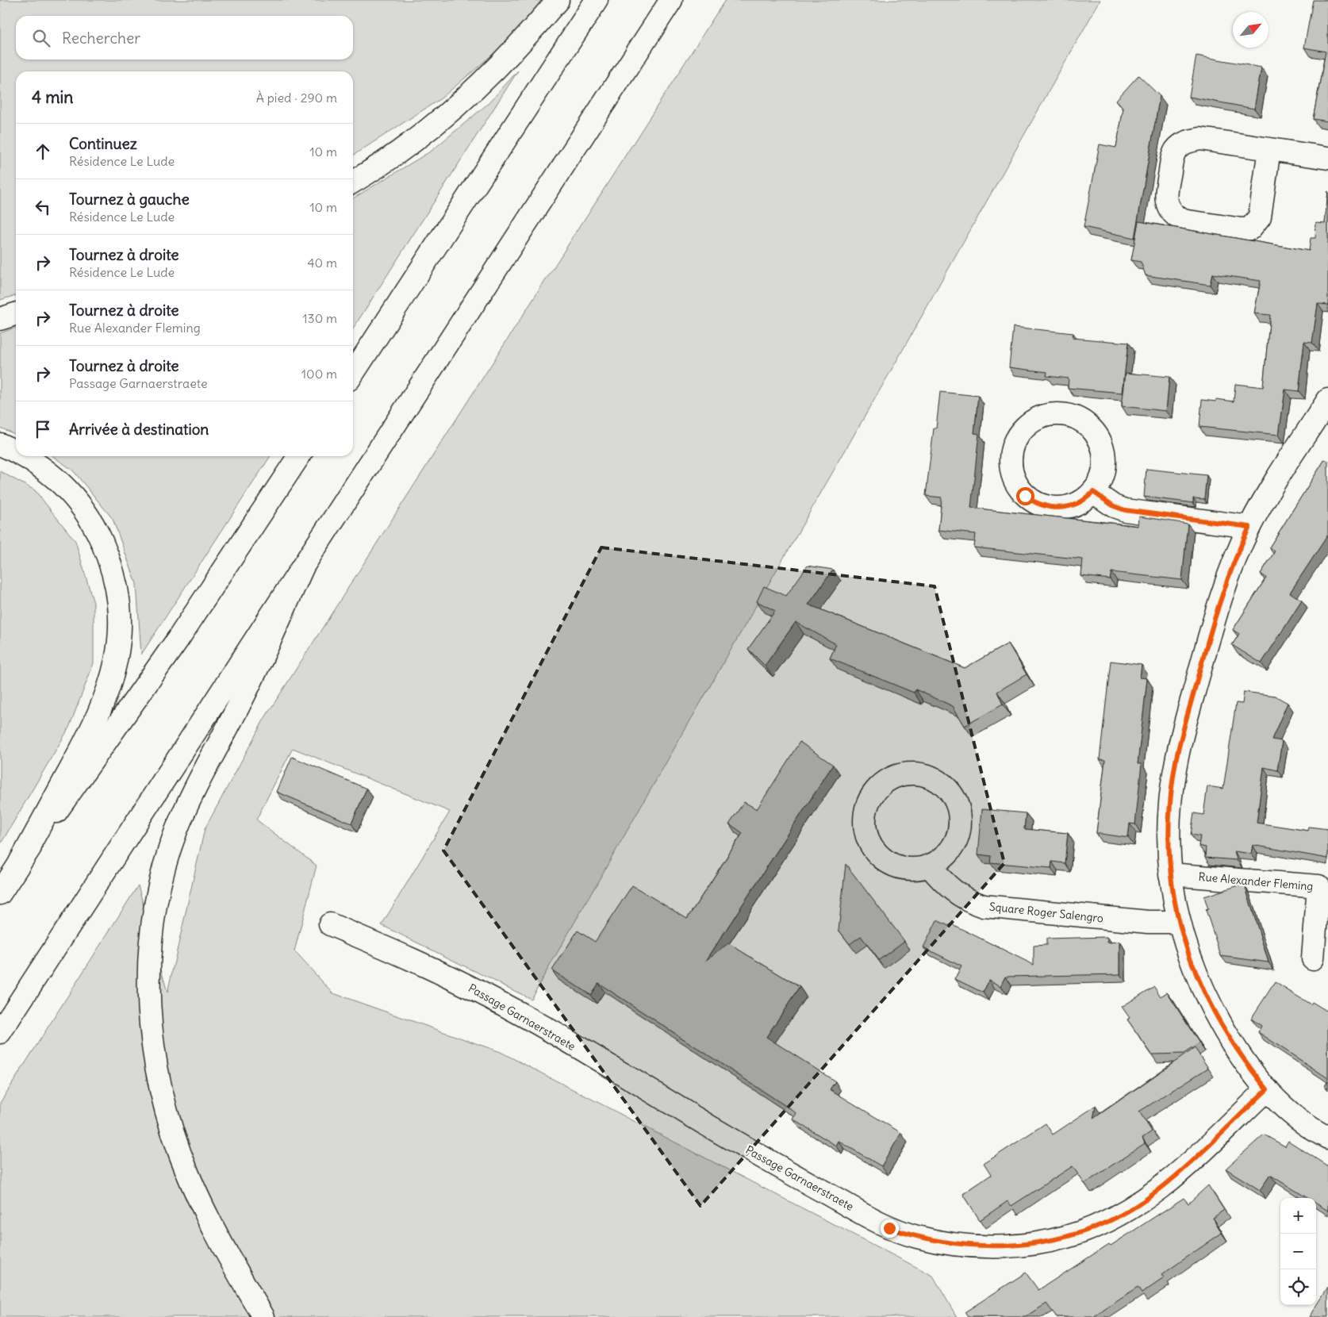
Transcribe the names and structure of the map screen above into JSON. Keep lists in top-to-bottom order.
{
  "streets": {
    "main road": ["Rue Alexander Fleming", "Square Roger Salengro", "Passage Garnaerstraete"]
  },
  "north": "top right",
  "page": {
    "search": "Rechercher",
    "heading": ["4 min", "À pied · 290 m"],
    "list": [
      ["Continuez", "Résidence Le Lude", "10 m"],
      ["Tournez à gauche", "Résidence Le Lude", "10 m"],
      ["Tournez à droite", "Résidence Le Lude", "40 m"],
      ["Tournez à droite", "Rue Alexander Fleming", "130 m"],
      ["Tournez à droite", "Passage Garnaerstraete", "100 m"],
      "Arrivée à destination"
    ],
    "map_buttons": ["+", "−"]
  }
}
